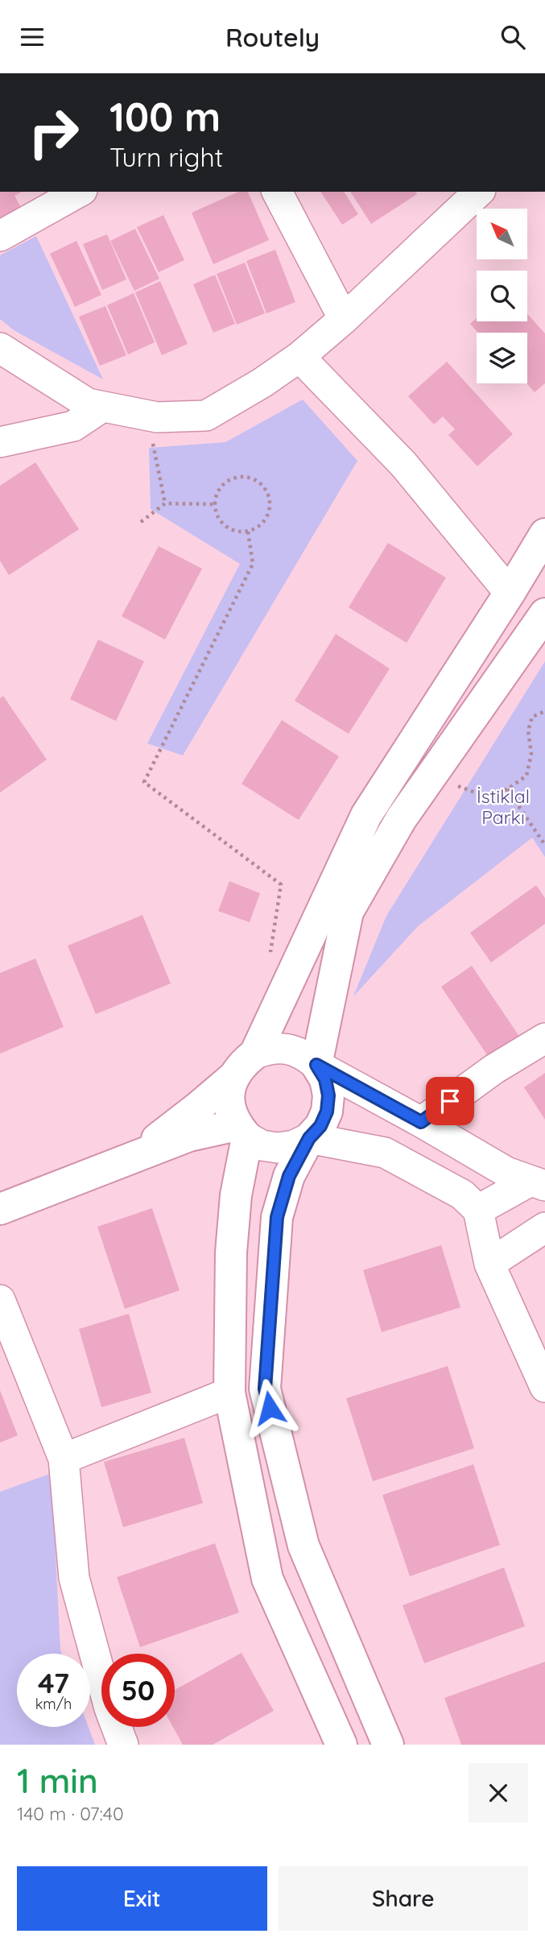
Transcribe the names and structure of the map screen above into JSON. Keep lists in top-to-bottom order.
{
  "parks": ["İstiklal Parkı"],
  "north": "top left",
  "page": {
    "header": "Routely",
    "turn": ["100 m", "Turn right"],
    "speed": "47 km/h",
    "limit": "50",
    "heading": ["1 min", "140 m · 07:40"],
    "buttons": ["Exit", "Share"]
  }
}
